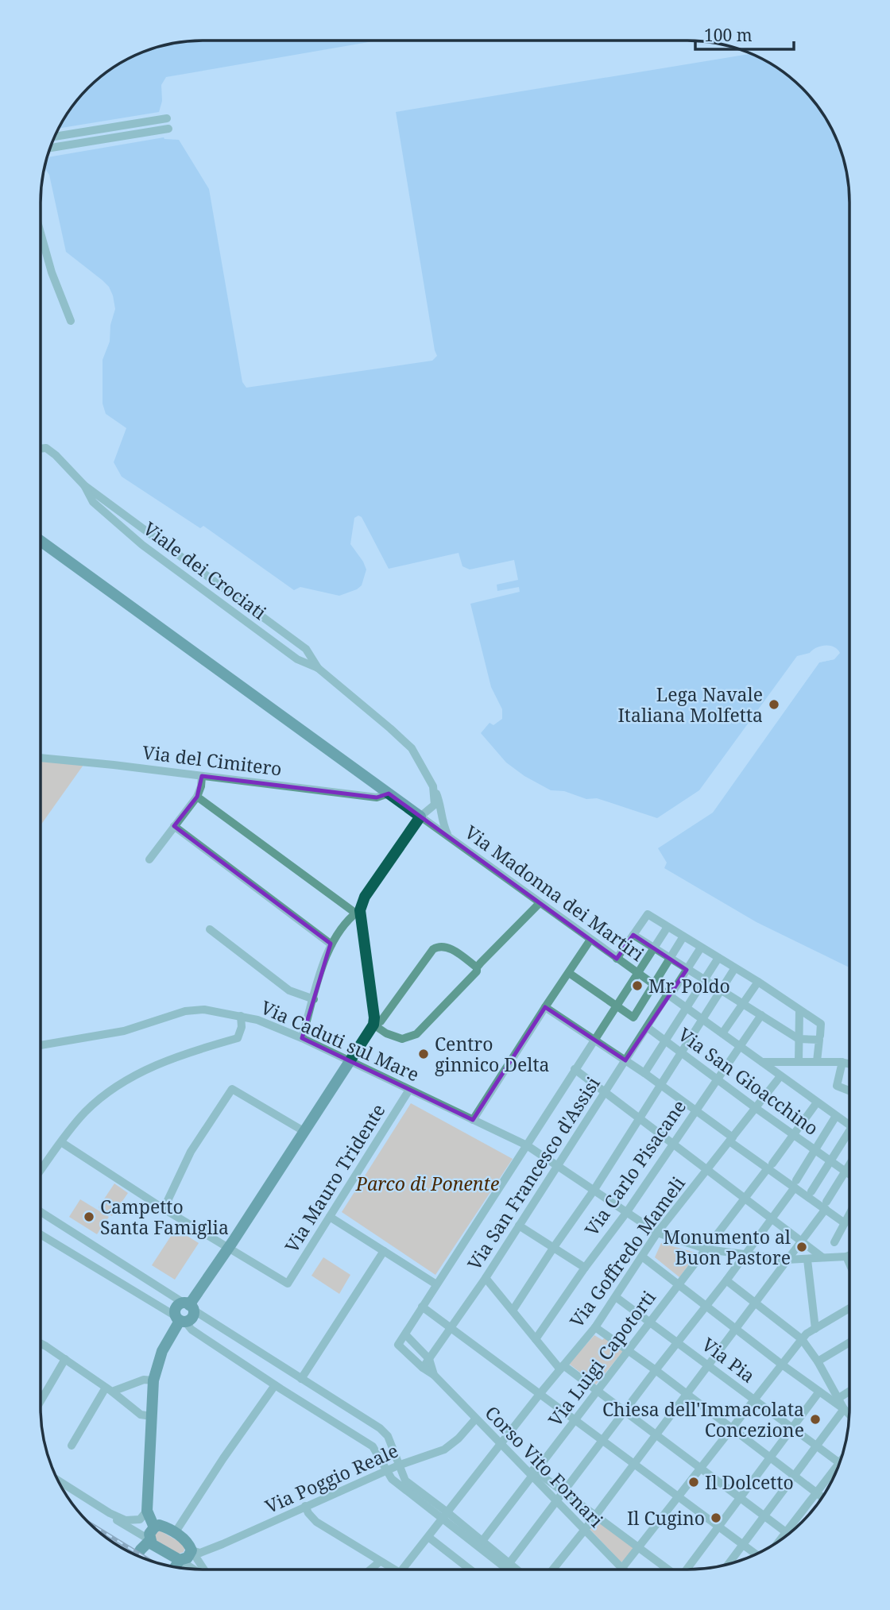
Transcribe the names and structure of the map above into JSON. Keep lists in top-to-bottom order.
{
  "streets": {
    "street": [
      "Viale dei Crociati",
      "Via del Cimitero",
      "Via Madonna dei Martiri",
      "Via Caduti sul Mare",
      "Via San Gioacchino",
      "Via Carlo Pisacane",
      "Via San Francesco d'Assisi",
      "Via Mauro Tridente",
      "Via Goffredo Mameli",
      "Via Luigi Capotorti",
      "Via Pia",
      "Corso Vito Fornari",
      "Via Poggio Reale"
    ]
  },
  "crossings": [
    ["Viale dei Crociati", "Via Madonna dei Martiri"],
    ["Via Madonna dei Martiri", "Via Carlo Pisacane"],
    ["Via Madonna dei Martiri", "Via San Francesco d'Assisi"],
    ["Via Madonna dei Martiri", "Via Goffredo Mameli"],
    ["Via Madonna dei Martiri", "Via Luigi Capotorti"],
    ["Via Caduti sul Mare", "Via Carlo Pisacane"],
    ["Via Caduti sul Mare", "Via San Francesco d'Assisi"],
    ["Via Caduti sul Mare", "Via Mauro Tridente"],
    ["Via Caduti sul Mare", "Via Goffredo Mameli"],
    ["Via Caduti sul Mare", "Via Luigi Capotorti"],
    ["Via San Gioacchino", "Via Carlo Pisacane"],
    ["Via San Gioacchino", "Via San Francesco d'Assisi"],
    ["Via San Gioacchino", "Via Goffredo Mameli"],
    ["Via San Gioacchino", "Via Luigi Capotorti"],
    ["Via San Francesco d'Assisi", "Corso Vito Fornari"],
    ["Via Goffredo Mameli", "Via Pia"],
    ["Via Goffredo Mameli", "Corso Vito Fornari"],
    ["Via Luigi Capotorti", "Via Pia"],
    ["Via Luigi Capotorti", "Corso Vito Fornari"],
    ["Corso Vito Fornari", "Via Poggio Reale"]
  ],
  "parks": ["Parco di Ponente"],
  "places": [
    "Lega Navale Italiana Molfetta",
    "Mr. Poldo",
    "Centro ginnico Delta",
    "Campetto Santa Famiglia",
    "Monumento al Buon Pastore",
    "Chiesa dell'Immacolata Concezione",
    "Il Dolcetto",
    "Il Cugino"
  ],
  "scale_bar": "100 m"
}
